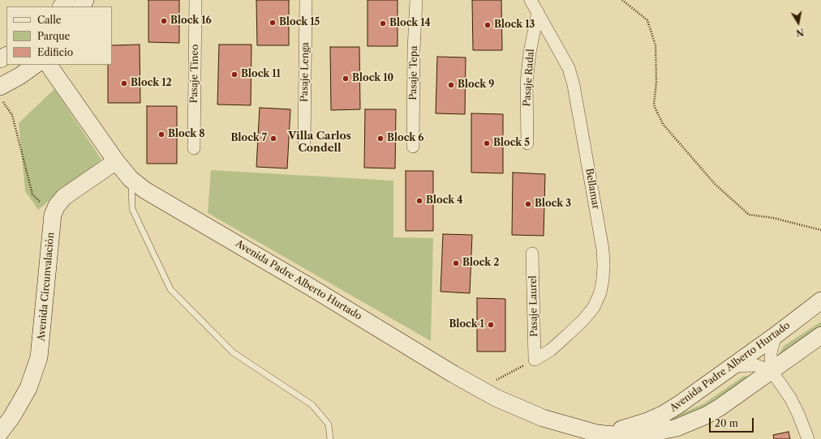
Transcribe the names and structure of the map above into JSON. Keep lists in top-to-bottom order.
{
  "streets": {
    "main road": ["Avenida Padre Alberto Hurtado", "Avenida Circunvalación"],
    "street": [
      "Pasaje Lenga",
      "Pasaje Tepa",
      "Pasaje Tineo",
      "Pasaje Radal",
      "Bellamar",
      "Pasaje Laurel"
    ]
  },
  "crossings": [
    ["Pasaje Radal", "Bellamar"],
    ["Bellamar", "Pasaje Laurel"],
    ["Avenida Padre Alberto Hurtado", "Avenida Circunvalación"]
  ],
  "districts": ["Villa Carlos Condell"],
  "places": [
    "Block 16",
    "Block 15",
    "Block 14",
    "Block 13",
    "Block 11",
    "Block 10",
    "Block 12",
    "Block 9",
    "Block 8",
    "Block 7",
    "Block 6",
    "Block 5",
    "Block 4",
    "Block 3",
    "Block 2",
    "Block 1"
  ],
  "legend": ["Calle", "Parque", "Edificio"],
  "scale_bar": "20 m",
  "north": "bottom"
}
